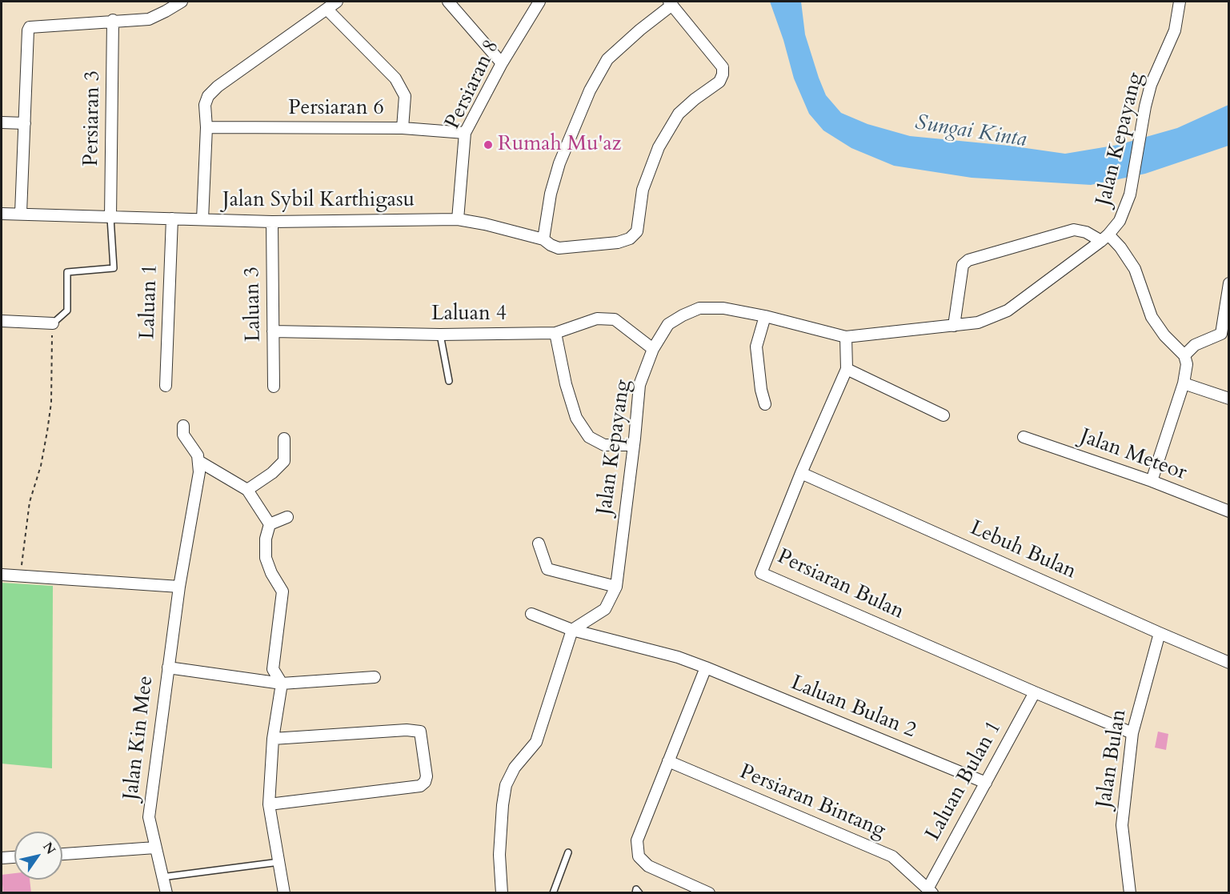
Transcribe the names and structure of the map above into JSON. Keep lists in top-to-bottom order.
{
  "streets": {
    "street": [
      "Persiaran 8",
      "Persiaran 6",
      "Persiaran 3",
      "Jalan Kepayang",
      "Jalan Sybil Karthigasu",
      "Laluan 1",
      "Laluan 3",
      "Laluan 4",
      "Jalan Meteor",
      "Lebuh Bulan",
      "Persiaran Bulan",
      "Laluan Bulan 2",
      "Jalan Kin Mee",
      "Jalan Bulan",
      "Laluan Bulan 1",
      "Persiaran Bintang"
    ]
  },
  "crossings": [
    ["Persiaran 8", "Persiaran 6"],
    ["Persiaran 8", "Jalan Sybil Karthigasu"],
    ["Persiaran 3", "Jalan Sybil Karthigasu"],
    ["Jalan Kepayang", "Laluan 4"],
    ["Jalan Kepayang", "Persiaran Bulan"],
    ["Jalan Kepayang", "Laluan Bulan 2"],
    ["Jalan Sybil Karthigasu", "Laluan 1"],
    ["Jalan Sybil Karthigasu", "Laluan 3"],
    ["Laluan 3", "Laluan 4"],
    ["Lebuh Bulan", "Persiaran Bulan"],
    ["Lebuh Bulan", "Jalan Bulan"],
    ["Persiaran Bulan", "Jalan Bulan"],
    ["Persiaran Bulan", "Laluan Bulan 1"],
    ["Laluan Bulan 2", "Laluan Bulan 1"],
    ["Laluan Bulan 1", "Persiaran Bintang"]
  ],
  "water": ["Sungai Kinta"],
  "places": ["Rumah Mu'az"],
  "north": "top right"
}
